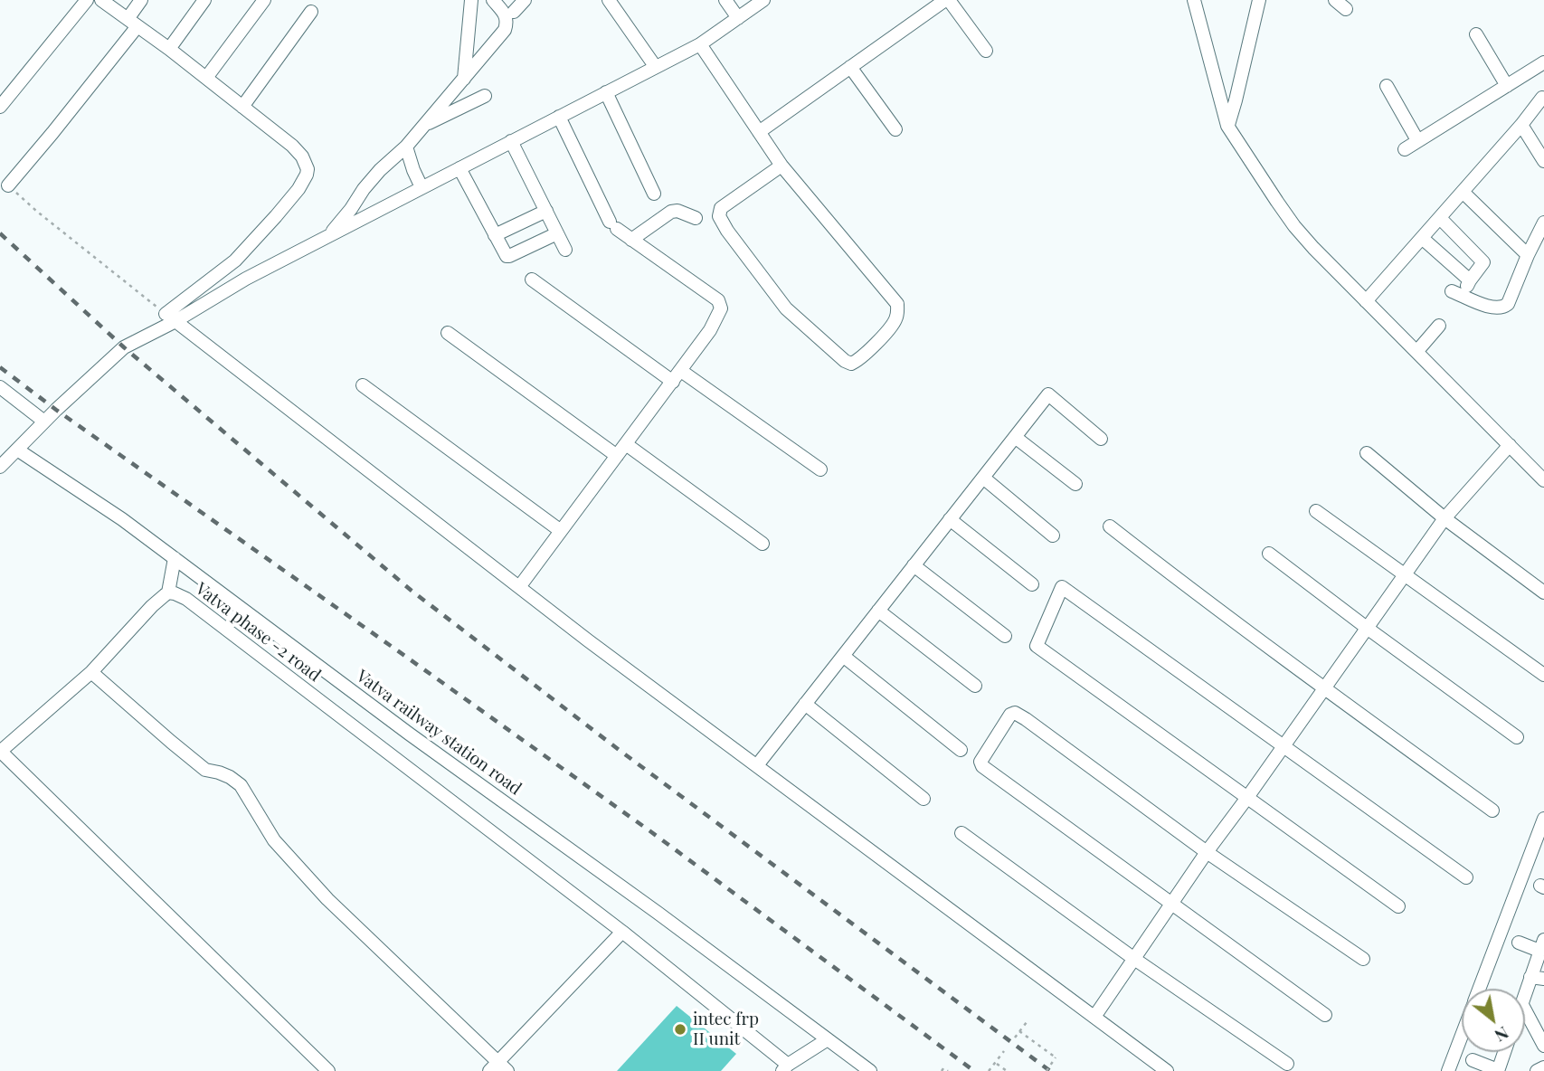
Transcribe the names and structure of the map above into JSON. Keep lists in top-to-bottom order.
{
  "streets": {
    "street": ["Vatva phase -2 road", "Vatva railway station road"]
  },
  "places": ["intec frp II unit"],
  "north": "bottom right"
}
